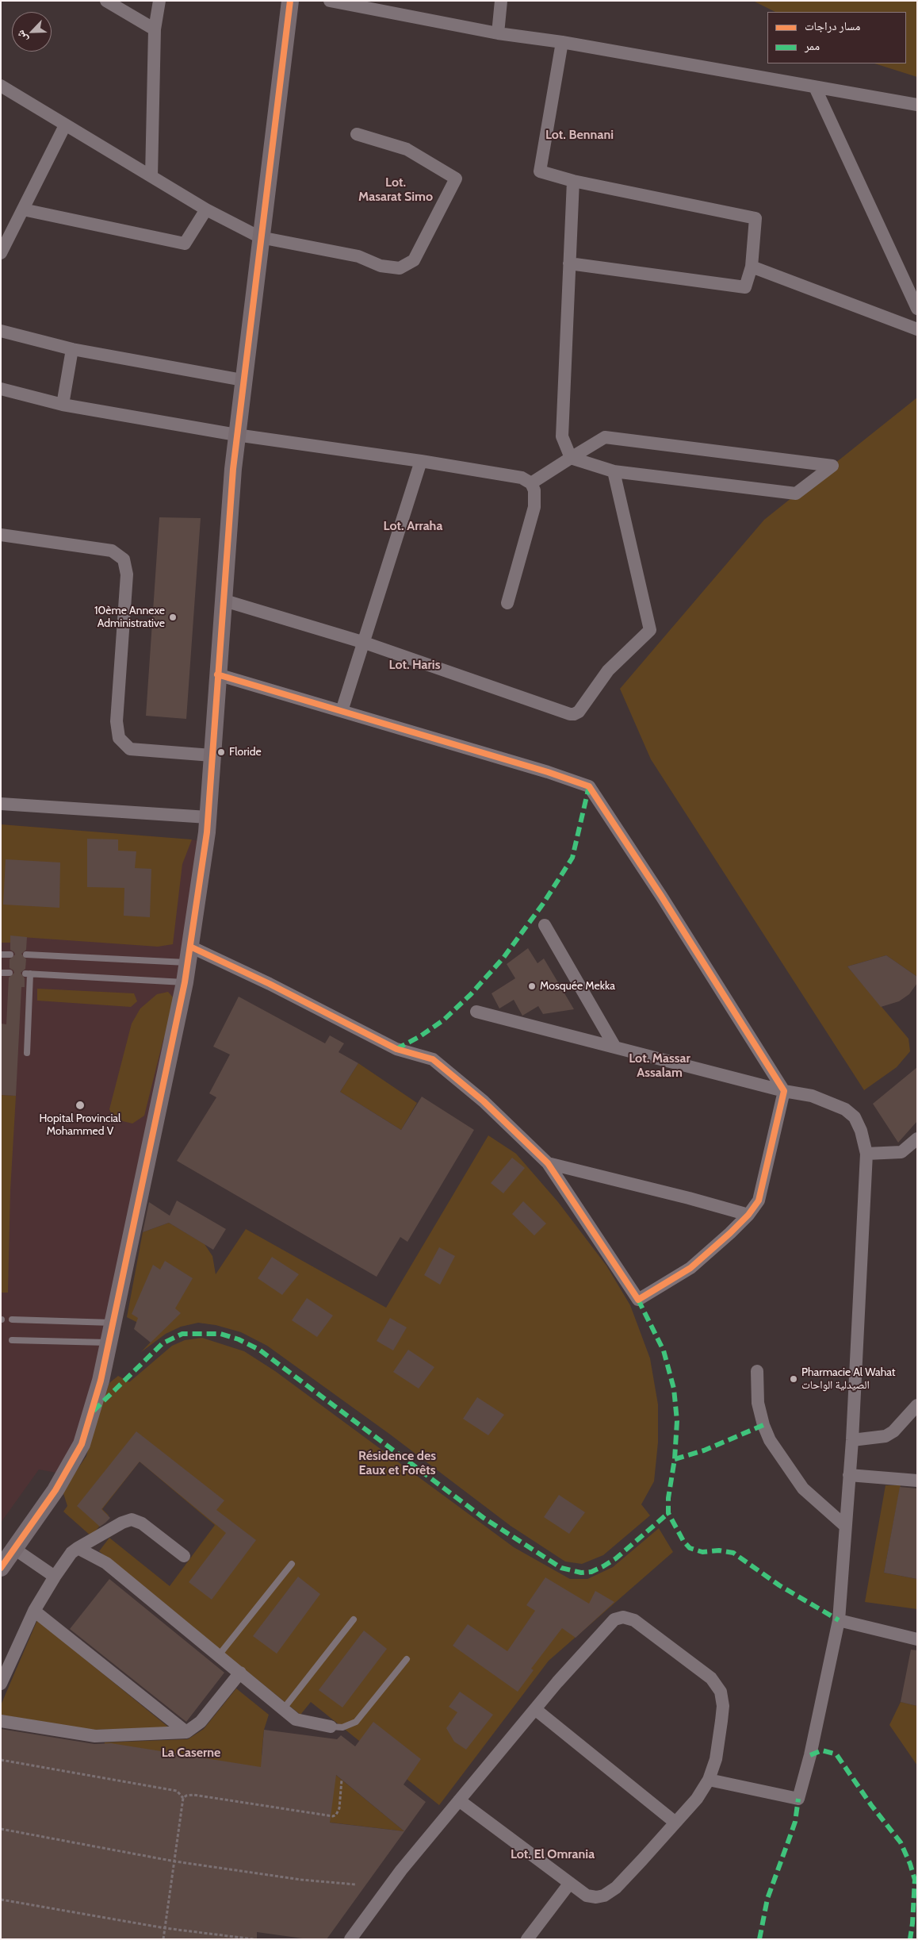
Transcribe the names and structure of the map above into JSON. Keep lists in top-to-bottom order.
{
  "districts": [
    "Lot. Bennani",
    "Lot. Masarat Simo",
    "Lot. Arraha",
    "Lot. Haris",
    "Lot. Massar Assalam",
    "Résidence des Eaux et Forêts",
    "La Caserne",
    "Lot. El Omrania"
  ],
  "places": [
    "10ème Annexe Administrative",
    "Floride",
    "Mosquée Mekka",
    "Hopital Provincial Mohammed V",
    "Pharmacie Al Wahat الصيدلية الواحات"
  ],
  "legend": ["مسار دراجات", "ممر"],
  "north": "bottom left"
}
